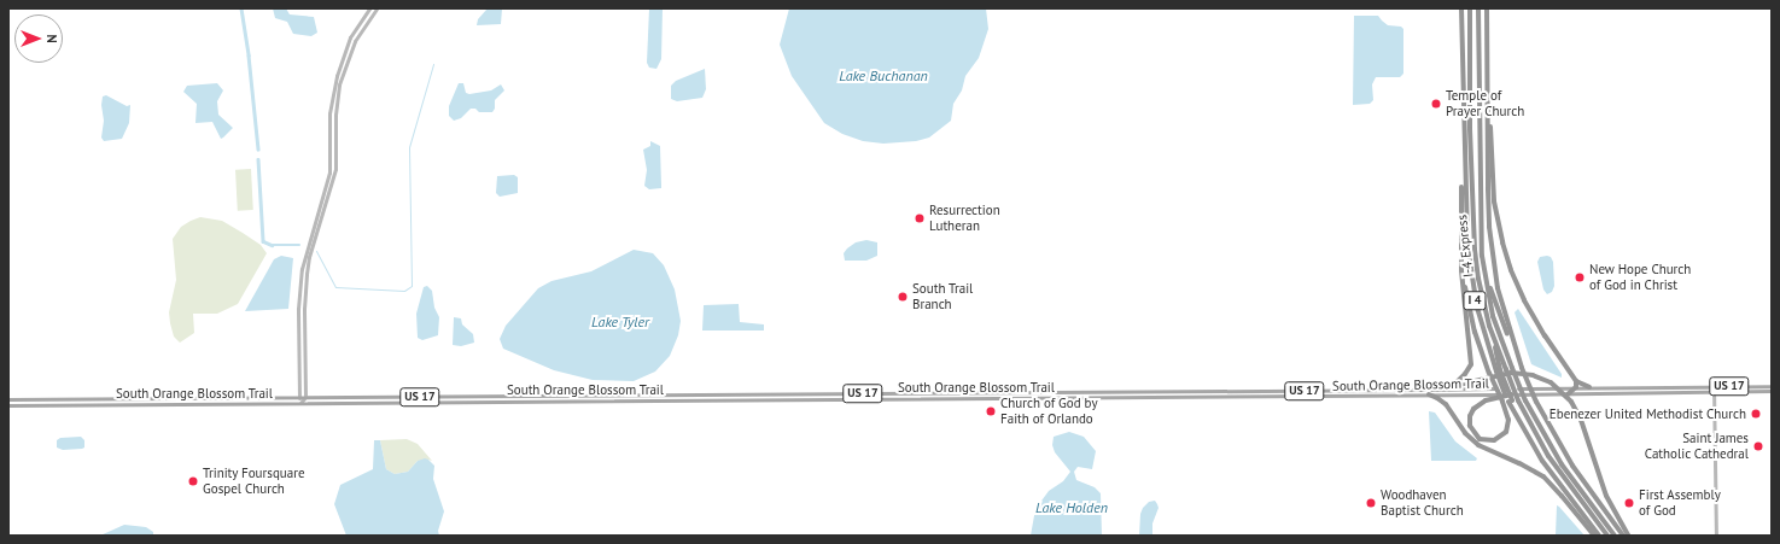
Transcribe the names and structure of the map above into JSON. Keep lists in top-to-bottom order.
{
  "streets": {
    "highway": ["I-4 Express", "I 4"],
    "main road": ["South Orange Blossom Trail", "US 17"]
  },
  "crossings": [
    ["I-4 Express", "I 4"]
  ],
  "water": ["Lake Buchanan", "Lake Tyler", "Lake Holden"],
  "places": [
    "Temple of Prayer Church",
    "Resurrection Lutheran",
    "New Hope Church of God in Christ",
    "South Trail Branch",
    "Church of God by Faith of Orlando",
    "Ebenezer United Methodist Church",
    "Saint James Catholic Cathedral",
    "Trinity Foursquare Gospel Church",
    "Woodhaven Baptist Church",
    "First Assembly of God"
  ],
  "north": "right"
}
